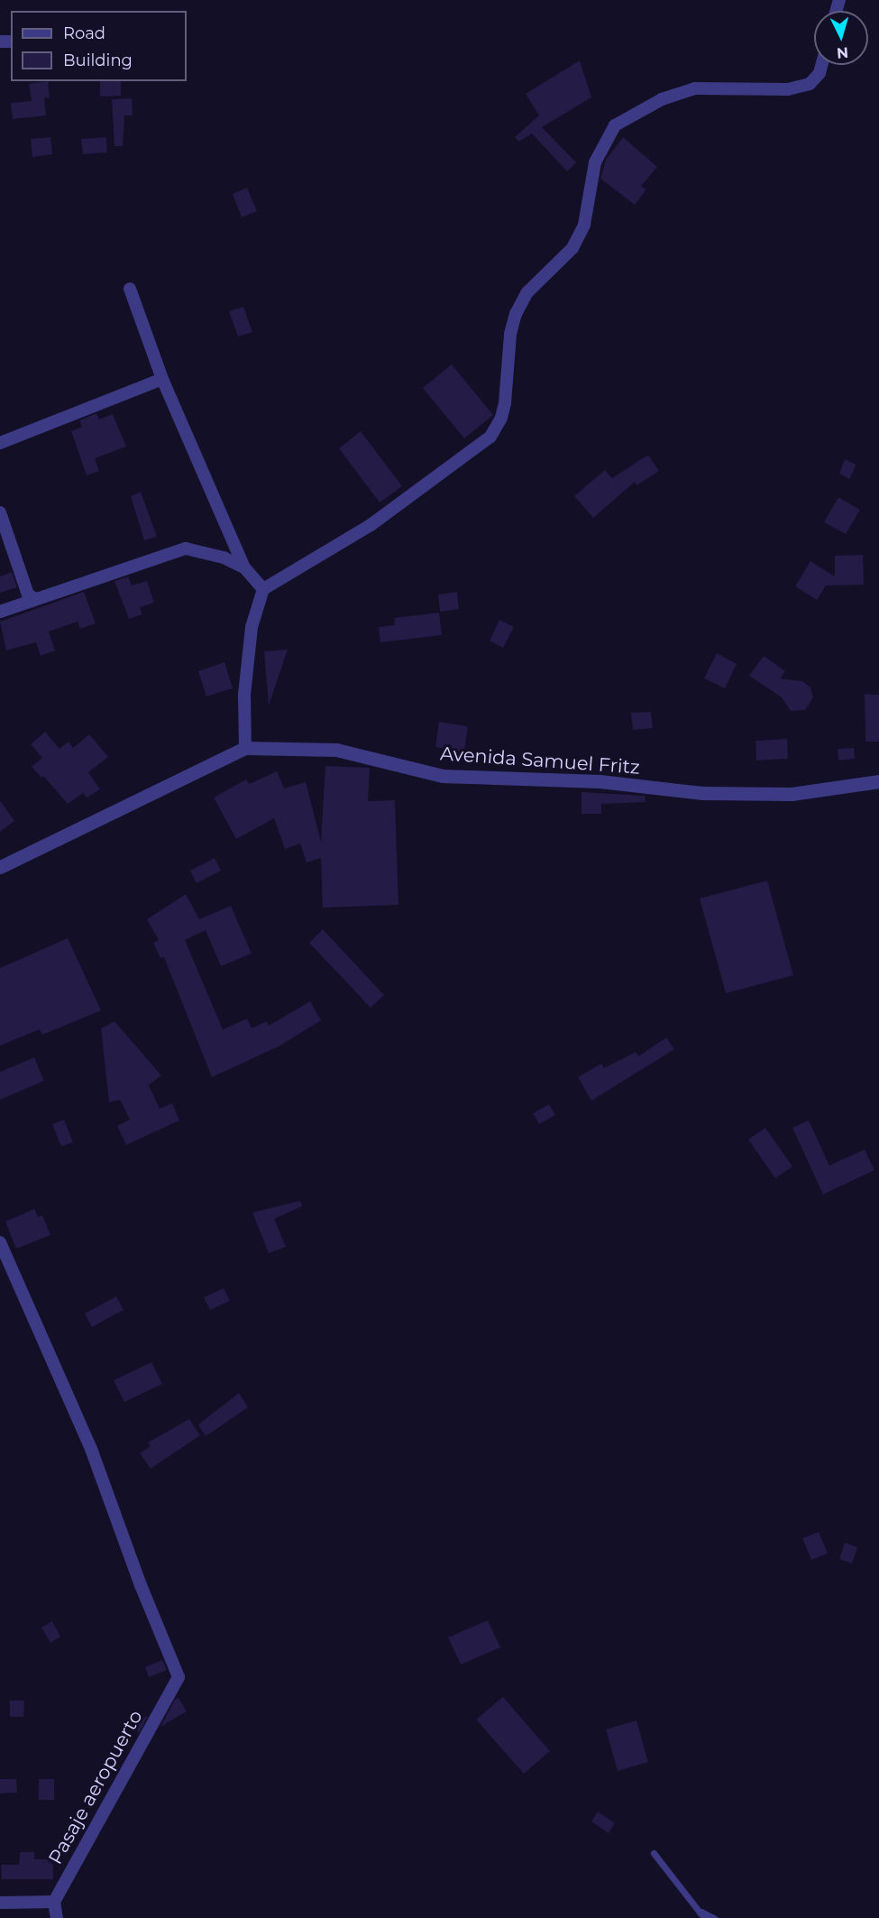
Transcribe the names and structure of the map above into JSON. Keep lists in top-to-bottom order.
{
  "streets": {
    "street": ["Avenida Samuel Fritz", "Pasaje aeropuerto"]
  },
  "legend": ["Road", "Building"],
  "north": "bottom"
}
